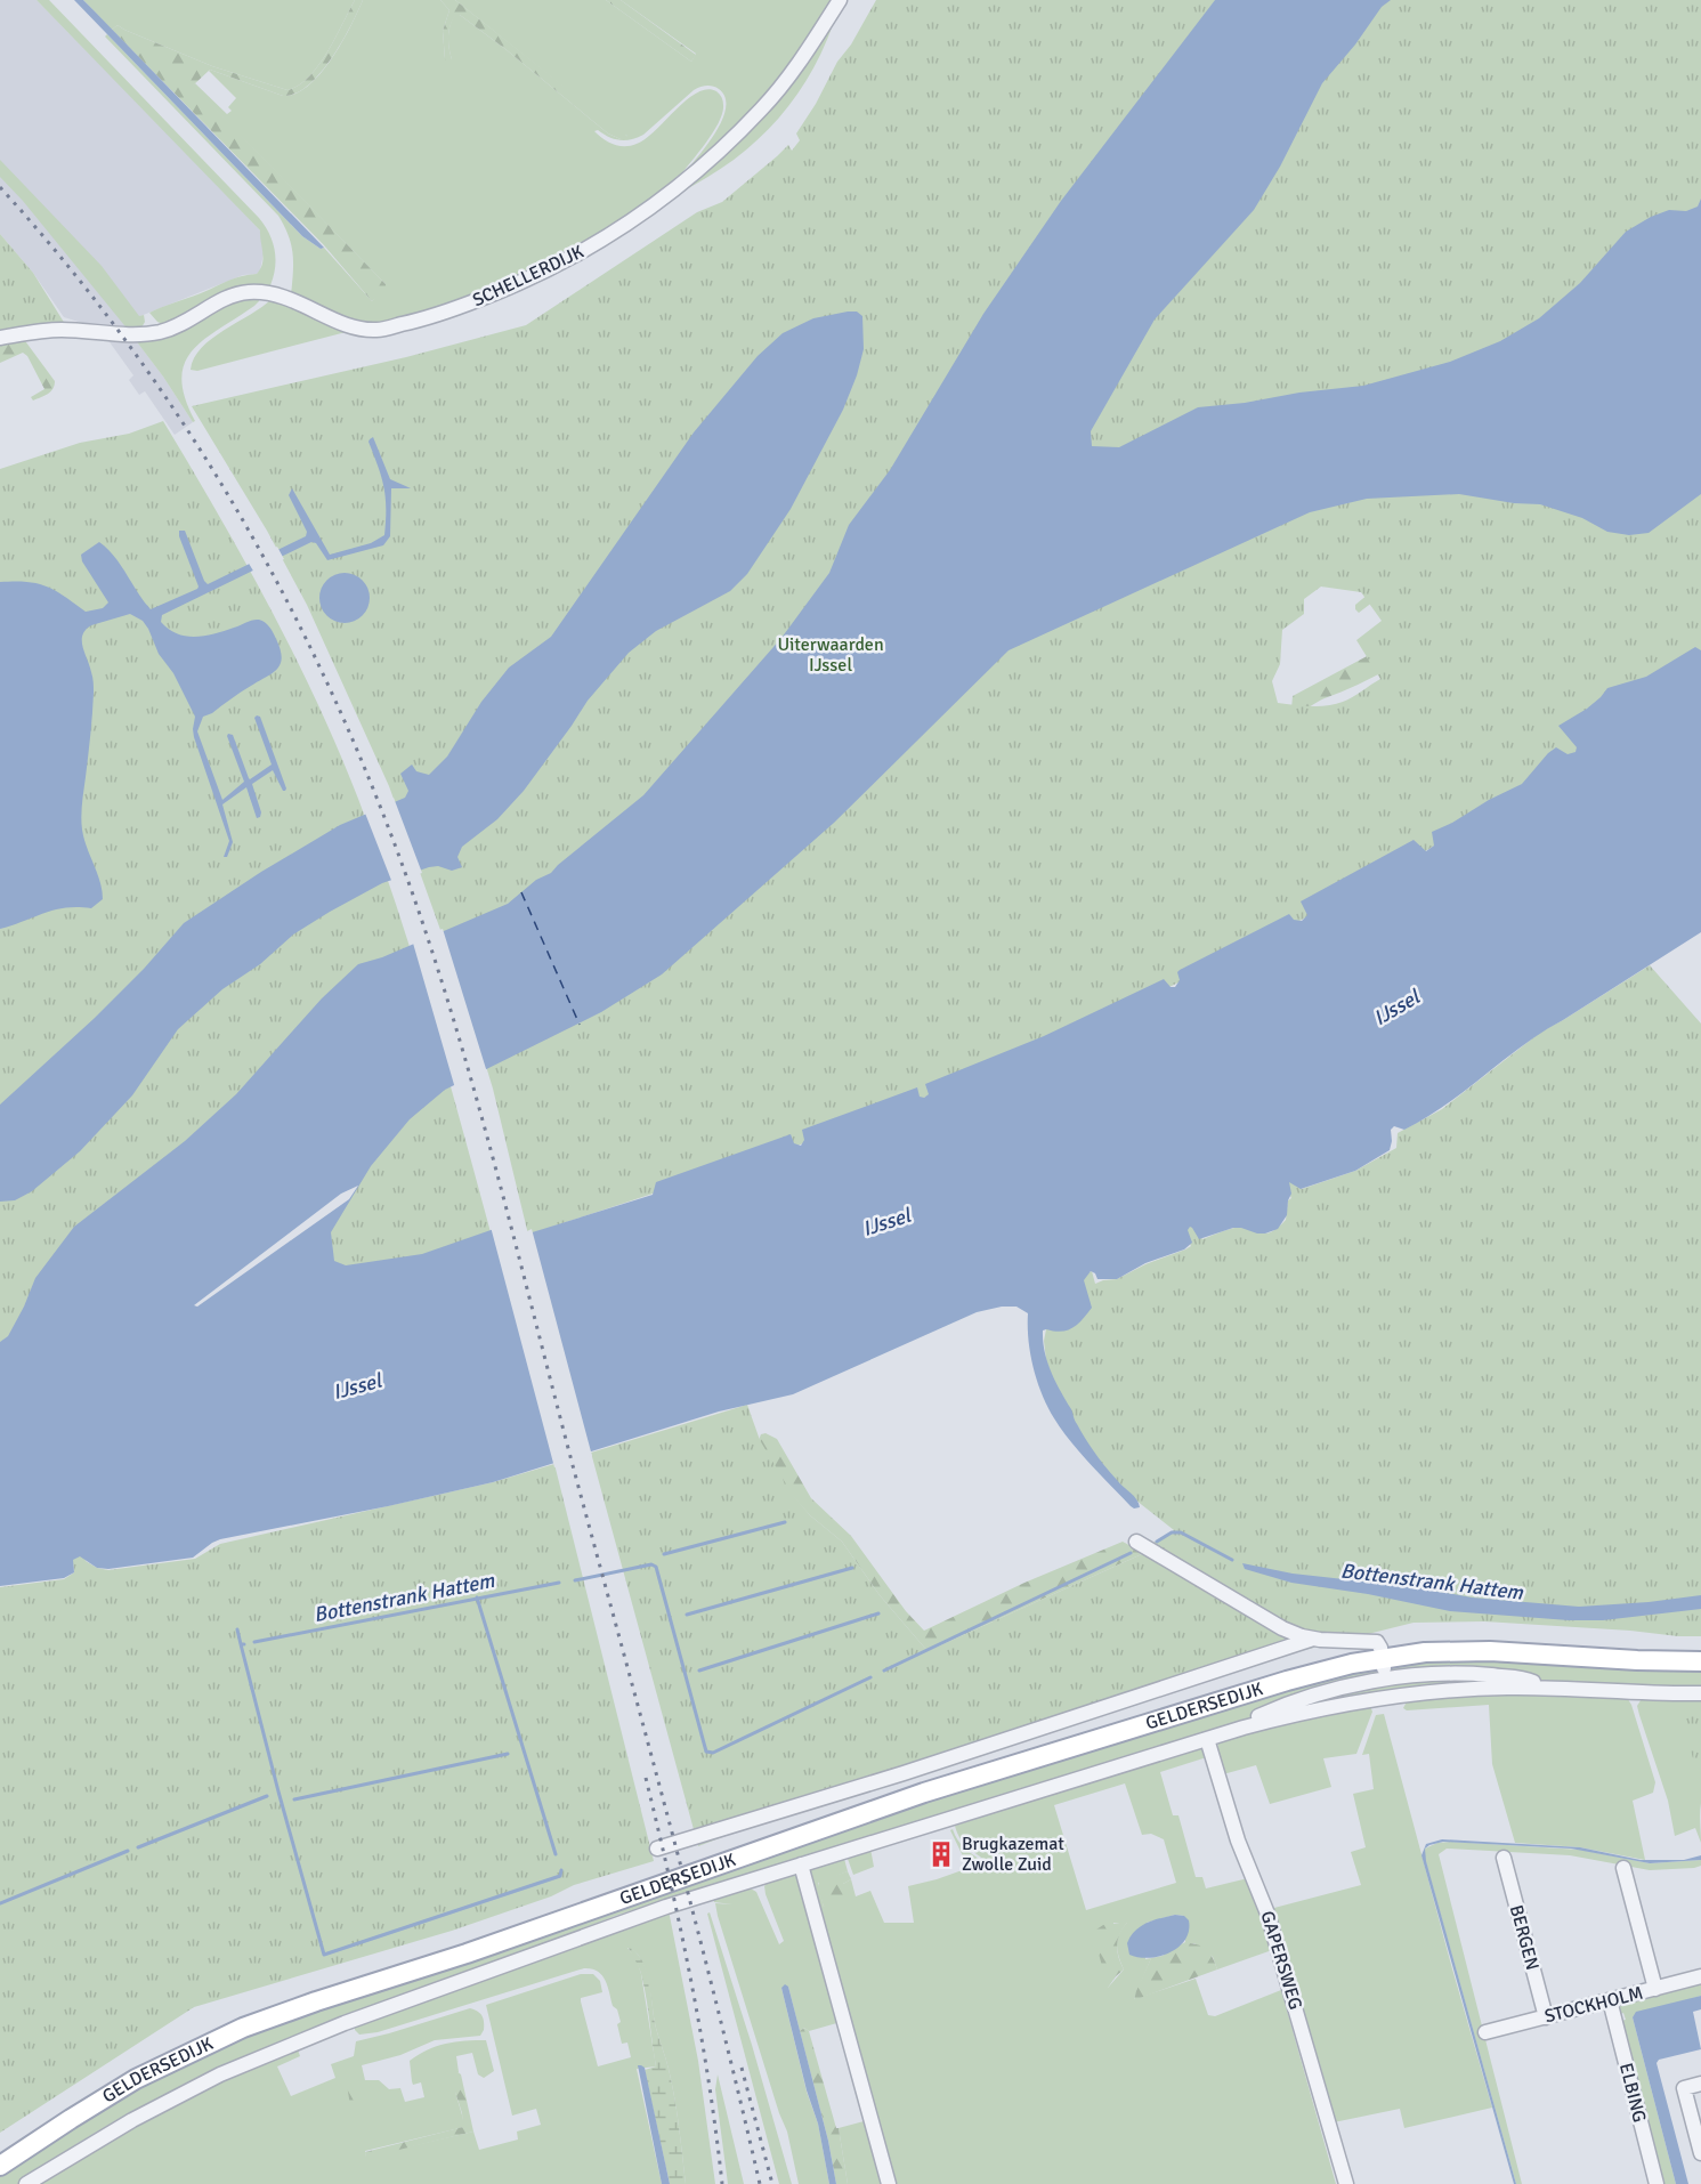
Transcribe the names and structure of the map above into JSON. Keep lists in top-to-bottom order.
{
  "streets": {
    "main road": ["GELDERSEDIJK"],
    "street": [
      "SCHELLERDIJK",
      "BERGEN",
      "GAPERSWEG",
      "STOCKHOLM",
      "ELBING"
    ]
  },
  "crossings": [
    ["GELDERSEDIJK", "GAPERSWEG"],
    ["BERGEN", "STOCKHOLM"],
    ["STOCKHOLM", "ELBING"]
  ],
  "water": ["IJssel", "Bottenstrank Hattem"],
  "parks": ["Uiterwaarden IJssel"],
  "places": {
    "building": ["Brugkazemat Zwolle Zuid"]
  }
}
